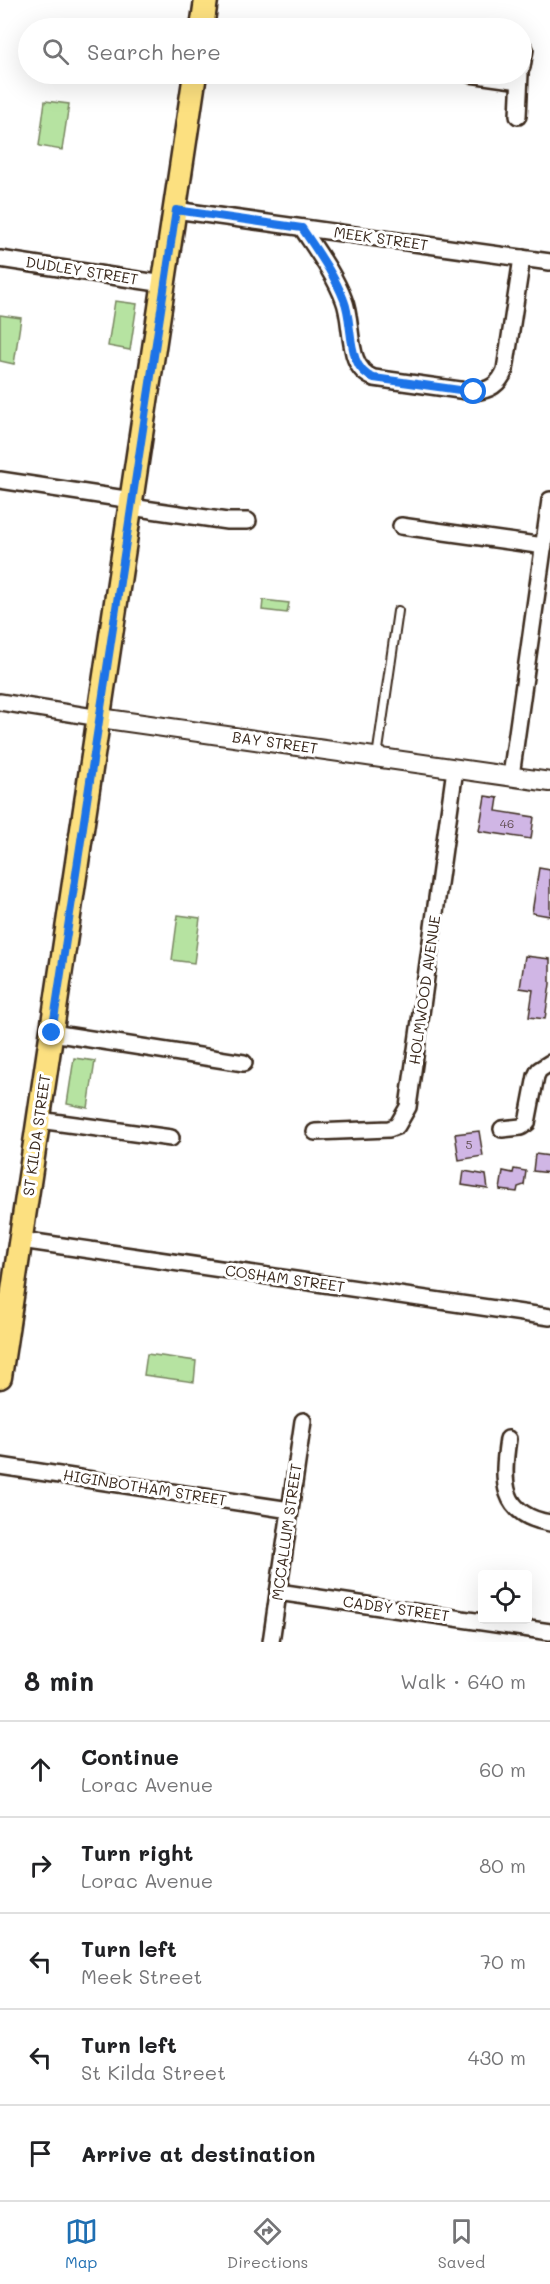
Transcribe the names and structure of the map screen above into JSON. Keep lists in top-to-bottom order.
{
  "streets": {
    "main road": ["ST KILDA STREET"],
    "street": [
      "MEEK STREET",
      "DUDLEY STREET",
      "BAY STREET",
      "HOLMWOOD AVENUE",
      "COSHAM STREET",
      "HIGINBOTHAM STREET",
      "MCCALLUM STREET",
      "CADBY STREET"
    ]
  },
  "crossings": [
    ["MEEK STREET", "ST KILDA STREET"],
    ["DUDLEY STREET", "ST KILDA STREET"],
    ["BAY STREET", "HOLMWOOD AVENUE"],
    ["BAY STREET", "ST KILDA STREET"],
    ["ST KILDA STREET", "COSHAM STREET"],
    ["HIGINBOTHAM STREET", "MCCALLUM STREET"],
    ["MCCALLUM STREET", "CADBY STREET"]
  ],
  "house_numbers": ["46", "5"],
  "page": {
    "search": "Search here",
    "heading": ["8 min", "Walk · 640 m"],
    "list": [
      ["Continue", "Lorac Avenue", "60 m"],
      ["Turn right", "Lorac Avenue", "80 m"],
      ["Turn left", "Meek Street", "70 m"],
      ["Turn left", "St Kilda Street", "430 m"],
      "Arrive at destination"
    ],
    "nav": ["Map", "Directions", "Saved"]
  }
}
